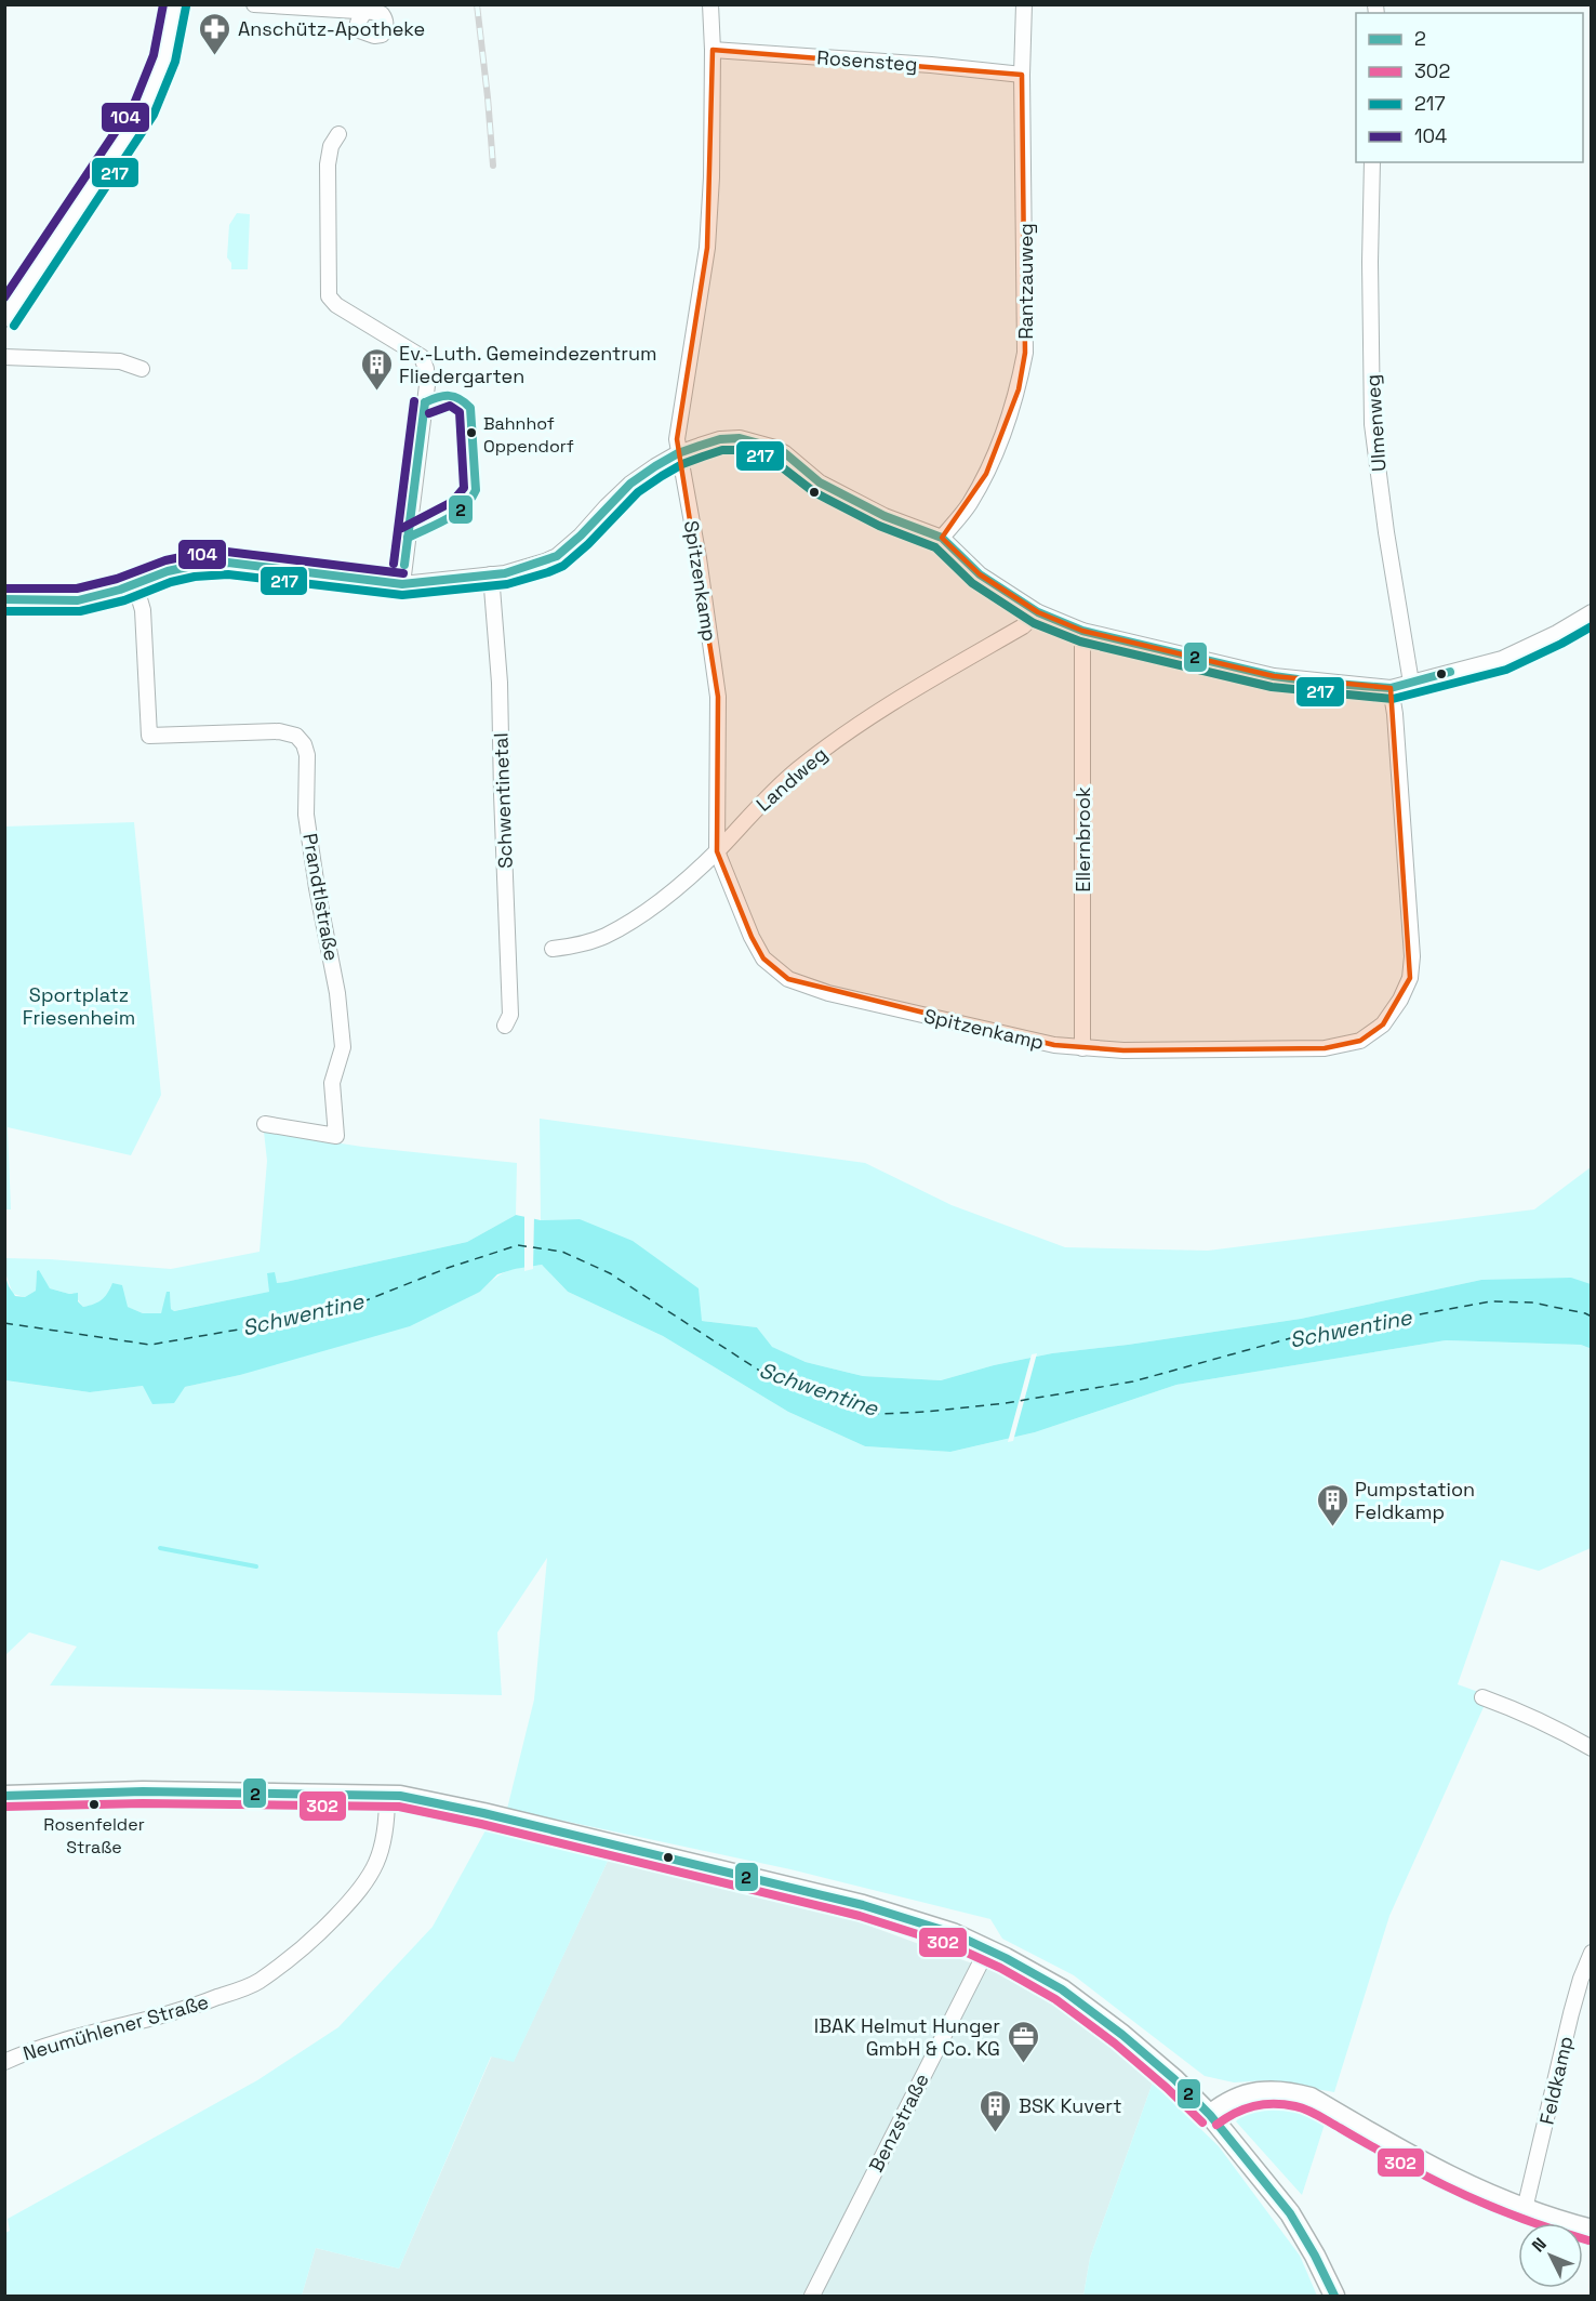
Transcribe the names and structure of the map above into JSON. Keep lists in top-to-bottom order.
{
  "streets": {
    "street": [
      "Rosensteg",
      "Rantzauweg",
      "Ulmenweg",
      "Spitzenkamp",
      "Landweg",
      "Schwentinetal",
      "Ellernbrook",
      "Prandtlstraße",
      "Neumühlener Straße",
      "Feldkamp",
      "Benzstraße"
    ]
  },
  "crossings": [
    ["Rosensteg", "Rantzauweg"],
    ["Rosensteg", "Spitzenkamp"],
    ["Spitzenkamp", "Landweg"],
    ["Spitzenkamp", "Ellernbrook"]
  ],
  "water": ["Schwentine"],
  "parks": ["Sportplatz Friesenheim"],
  "places": {
    "pharmacy": ["Anschütz-Apotheke"],
    "building": ["Ev.-Luth. Gemeindezentrum Fliedergarten", "Pumpstation Feldkamp", "BSK Kuvert"],
    "other": ["Bahnhof Oppendorf", "Rosenfelder Straße"],
    "office": ["IBAK Helmut Hunger GmbH & Co. KG"]
  },
  "lines": [
    "transit line 104",
    "transit line 217",
    "transit line 2",
    "transit line 302"
  ],
  "legend": [
    "2",
    "302",
    "217",
    "104"
  ],
  "north": "top left"
}
